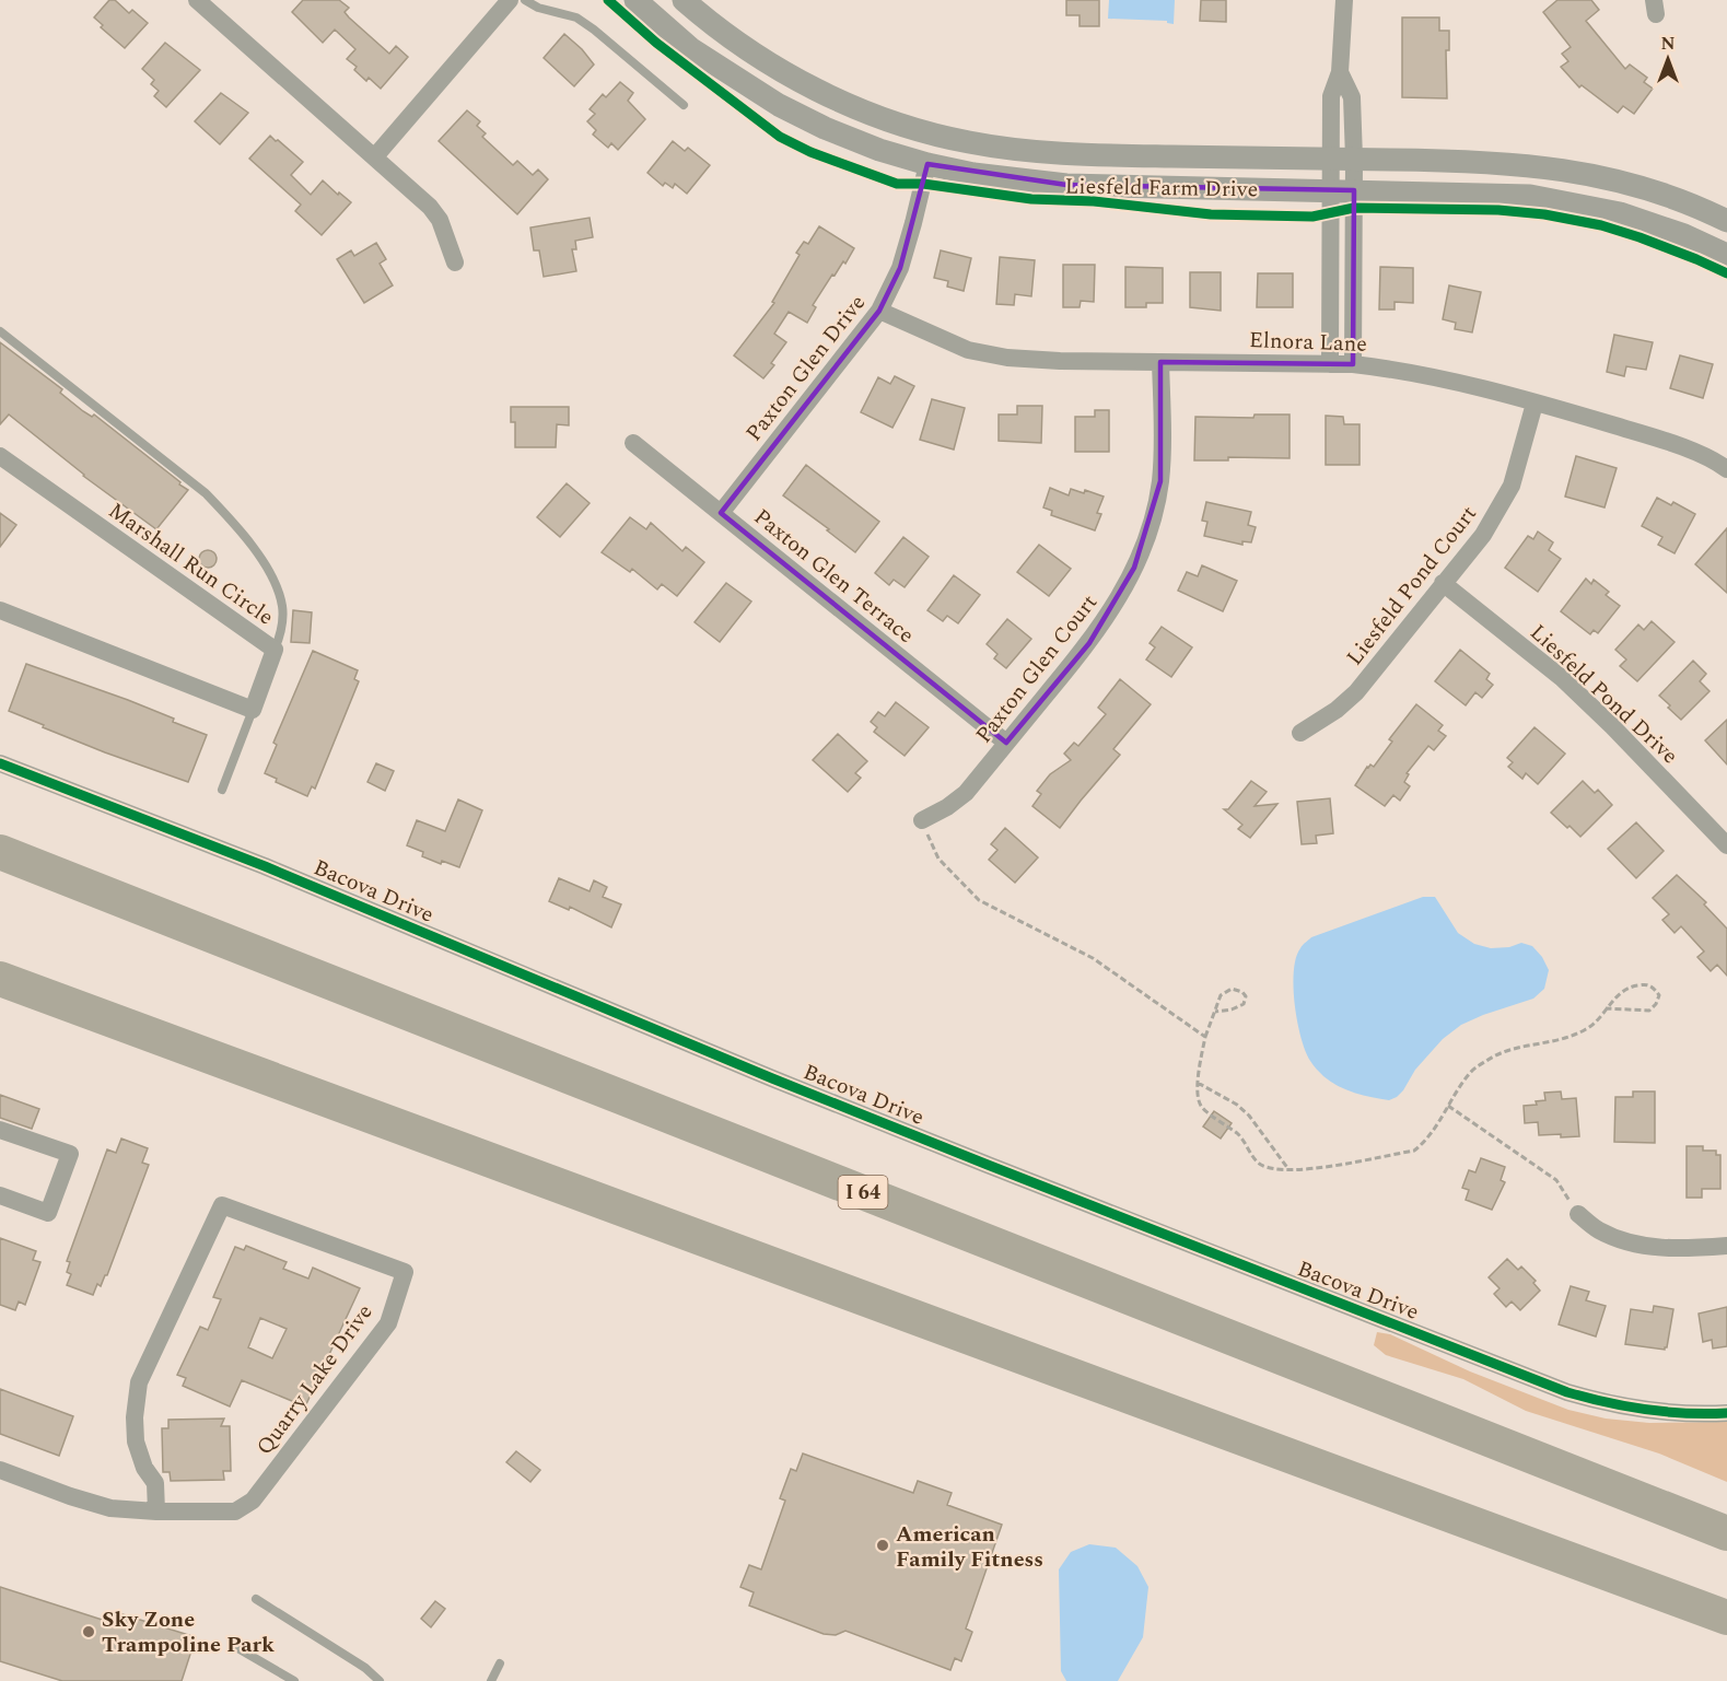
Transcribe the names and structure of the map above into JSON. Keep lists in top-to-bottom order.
{
  "streets": {
    "highway": ["I 64"],
    "street": [
      "Liesfeld Farm Drive",
      "Elnora Lane",
      "Paxton Glen Drive",
      "Marshall Run Circle",
      "Paxton Glen Terrace",
      "Liesfeld Pond Court",
      "Paxton Glen Court",
      "Liesfeld Pond Drive",
      "Bacova Drive",
      "Quarry Lake Drive"
    ]
  },
  "crossings": [
    ["Liesfeld Farm Drive", "Paxton Glen Drive"],
    ["Elnora Lane", "Paxton Glen Drive"],
    ["Elnora Lane", "Liesfeld Pond Court"],
    ["Elnora Lane", "Paxton Glen Court"],
    ["Paxton Glen Drive", "Paxton Glen Terrace"],
    ["Paxton Glen Terrace", "Paxton Glen Court"],
    ["Liesfeld Pond Court", "Liesfeld Pond Drive"]
  ],
  "places": ["American Family Fitness", "Sky Zone Trampoline Park"],
  "north": "top"
}
